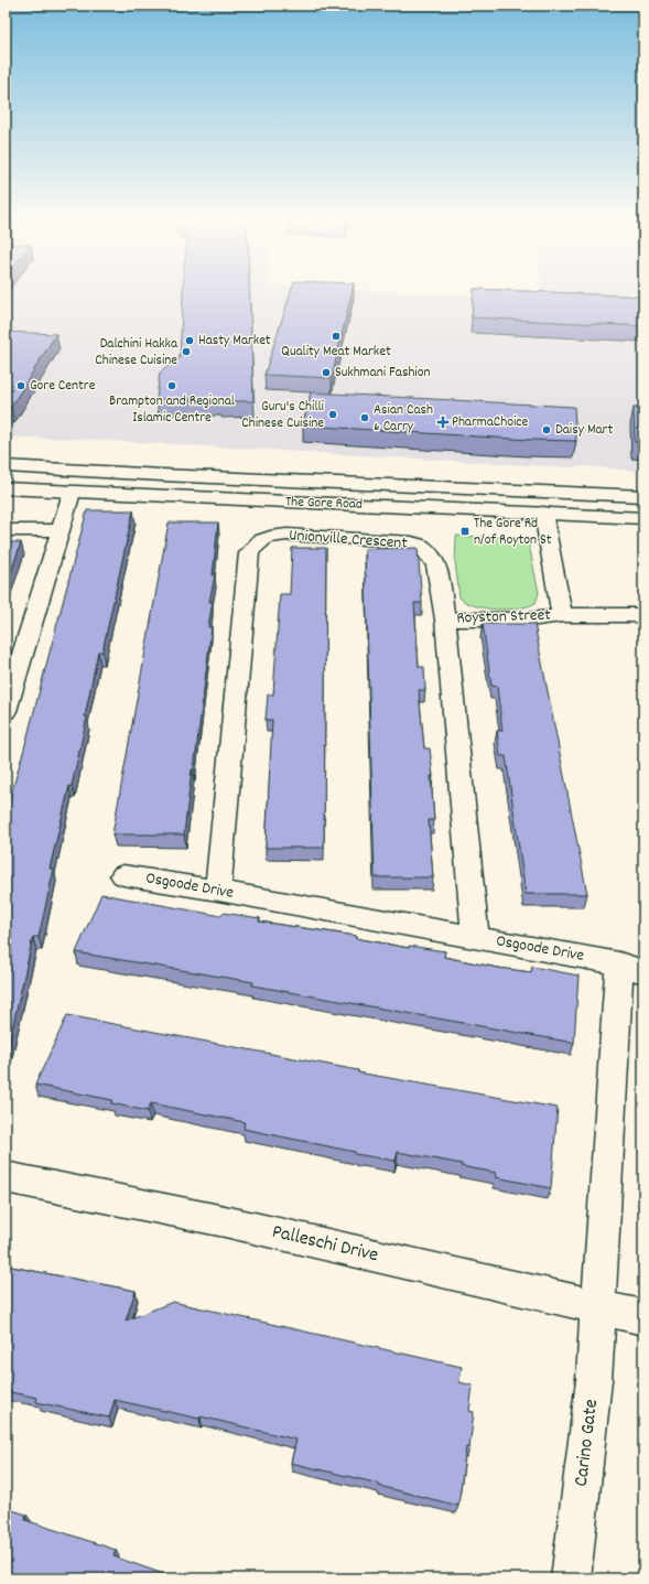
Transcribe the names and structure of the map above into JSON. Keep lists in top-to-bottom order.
{
  "streets": {
    "street": [
      "The Gore Road",
      "Unionville Crescent",
      "Royston Street",
      "Osgoode Drive",
      "Palleschi Drive",
      "Carino Gate"
    ]
  },
  "crossings": [
    ["The Gore Road", "Royston Street"],
    ["Unionville Crescent", "Royston Street"],
    ["Unionville Crescent", "Osgoode Drive"],
    ["Osgoode Drive", "Palleschi Drive"],
    ["Osgoode Drive", "Carino Gate"],
    ["Palleschi Drive", "Carino Gate"]
  ],
  "places": {
    "other": [
      "Quality Meat Market",
      "Hasty Market",
      "Dalchini Hakka Chinese Cuisine",
      "Sukhmani Fashion",
      "Gore Centre",
      "Brampton and Regional Islamic Centre",
      "Guru's Chilli Chinese Cuisine",
      "Asian Cash & Carry",
      "Daisy Mart"
    ],
    "health": ["PharmaChoice"],
    "transit": ["The Gore Rd n/of Royton St"]
  }
}
